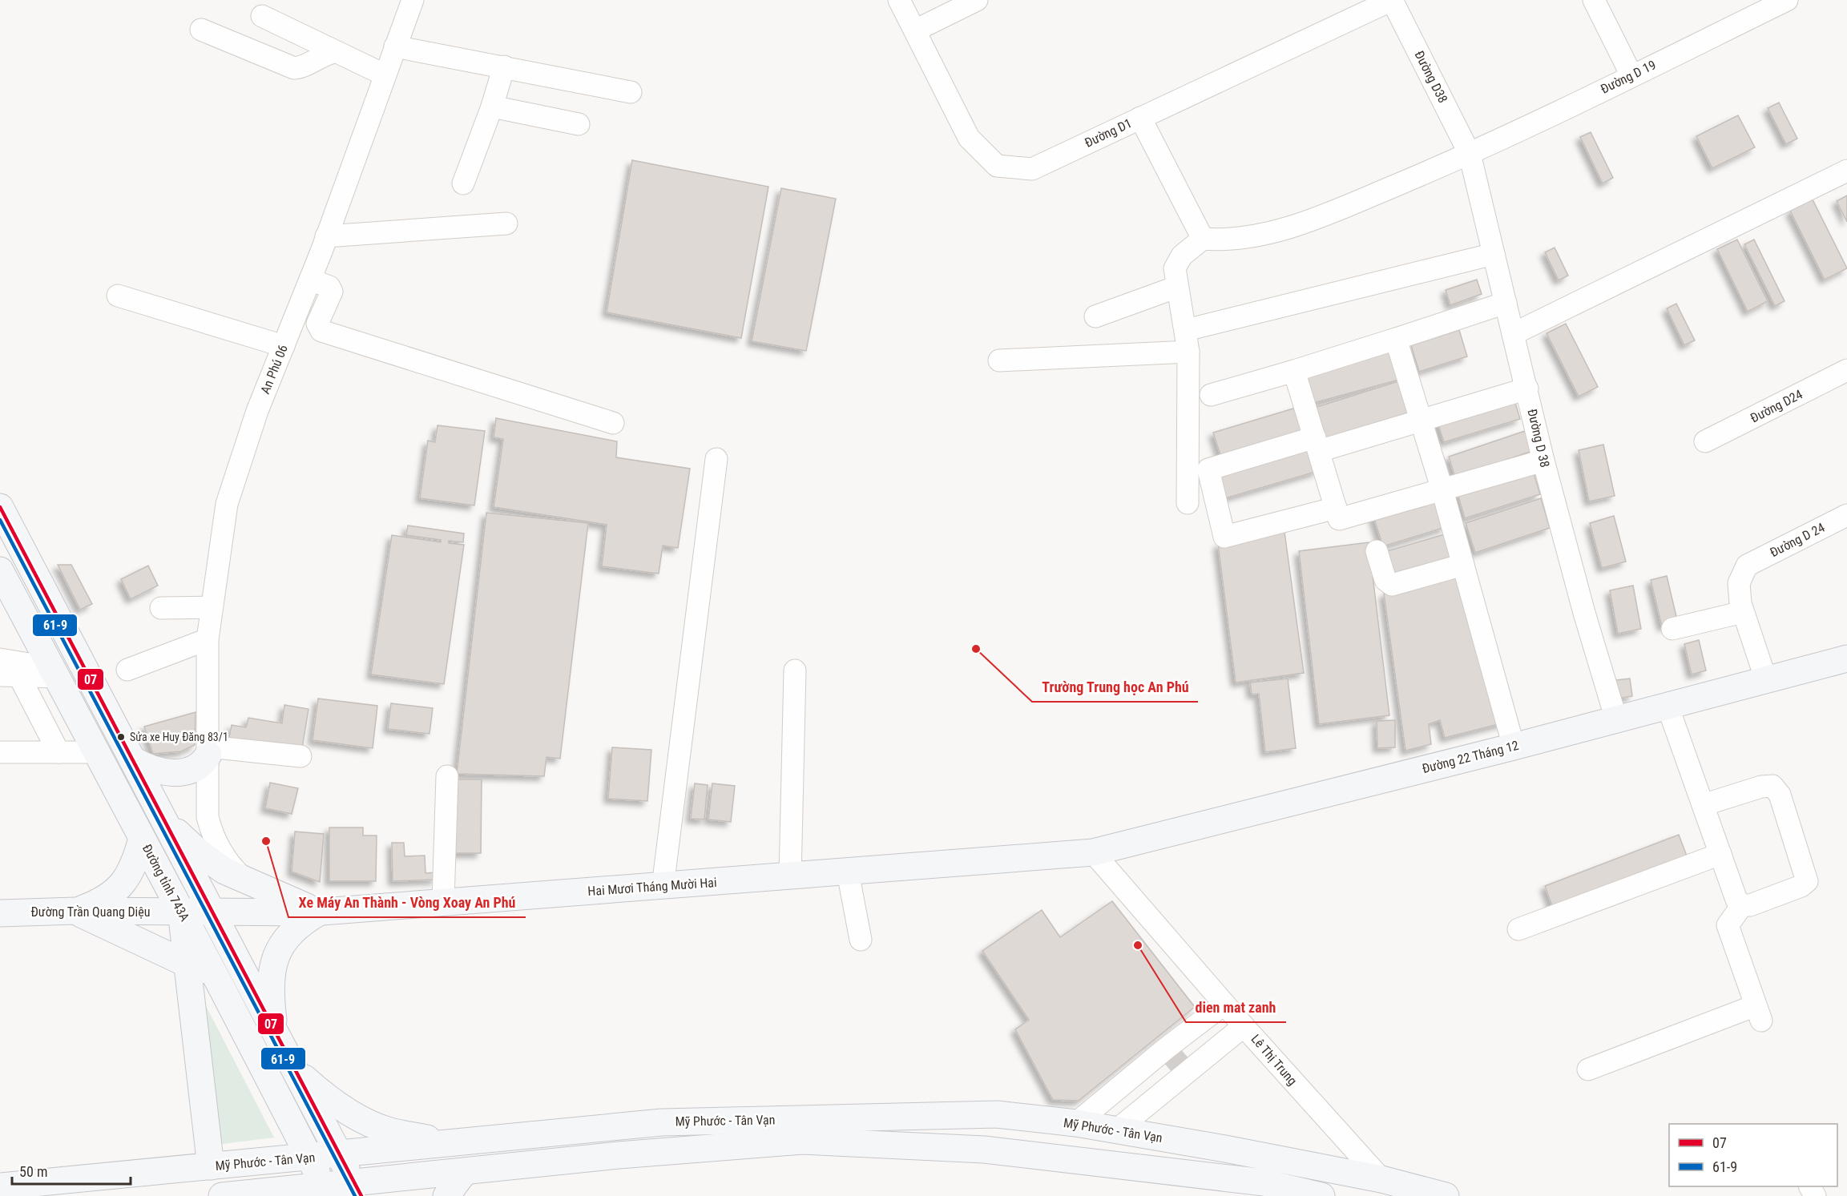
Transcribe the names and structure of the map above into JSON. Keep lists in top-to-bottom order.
{
  "streets": {
    "main road": [
      "Đường 22 Tháng 12",
      "Đường tỉnh 743A",
      "Hai Mươi Tháng Mười Hai",
      "Đường Trần Quang Diệu",
      "Mỹ Phước - Tân Vạn"
    ],
    "street": [
      "Đường D38",
      "Đường D 19",
      "Đường D1",
      "An Phú 06",
      "Đường D24",
      "Đường D 38",
      "Đường D 24",
      "Lê Thị Trung"
    ]
  },
  "crossings": [
    ["Đường D38", "Đường D 19"],
    ["Đường D38", "Đường D1"],
    ["Đường D38", "Đường D 38"],
    ["Đường D 19", "Đường D 38"],
    ["Đường D 38", "Đường 22 Tháng 12"],
    ["Đường 22 Tháng 12", "Hai Mươi Tháng Mười Hai"],
    ["Đường 22 Tháng 12", "Lê Thị Trung"],
    ["Đường tỉnh 743A", "Hai Mươi Tháng Mười Hai"],
    ["Đường tỉnh 743A", "Đường Trần Quang Diệu"],
    ["Đường tỉnh 743A", "Mỹ Phước - Tân Vạn"],
    ["Hai Mươi Tháng Mười Hai", "Lê Thị Trung"],
    ["Lê Thị Trung", "Mỹ Phước - Tân Vạn"]
  ],
  "places": [
    "Trường Trung học An Phú",
    "Sửa xe Huy Đăng 83/1",
    "Xe Máy An Thành - Vòng Xoay An Phú",
    "dien mat zanh"
  ],
  "lines": ["transit line 07", "transit line 61-9"],
  "legend": ["07", "61-9"],
  "scale_bar": "50 m"
}
